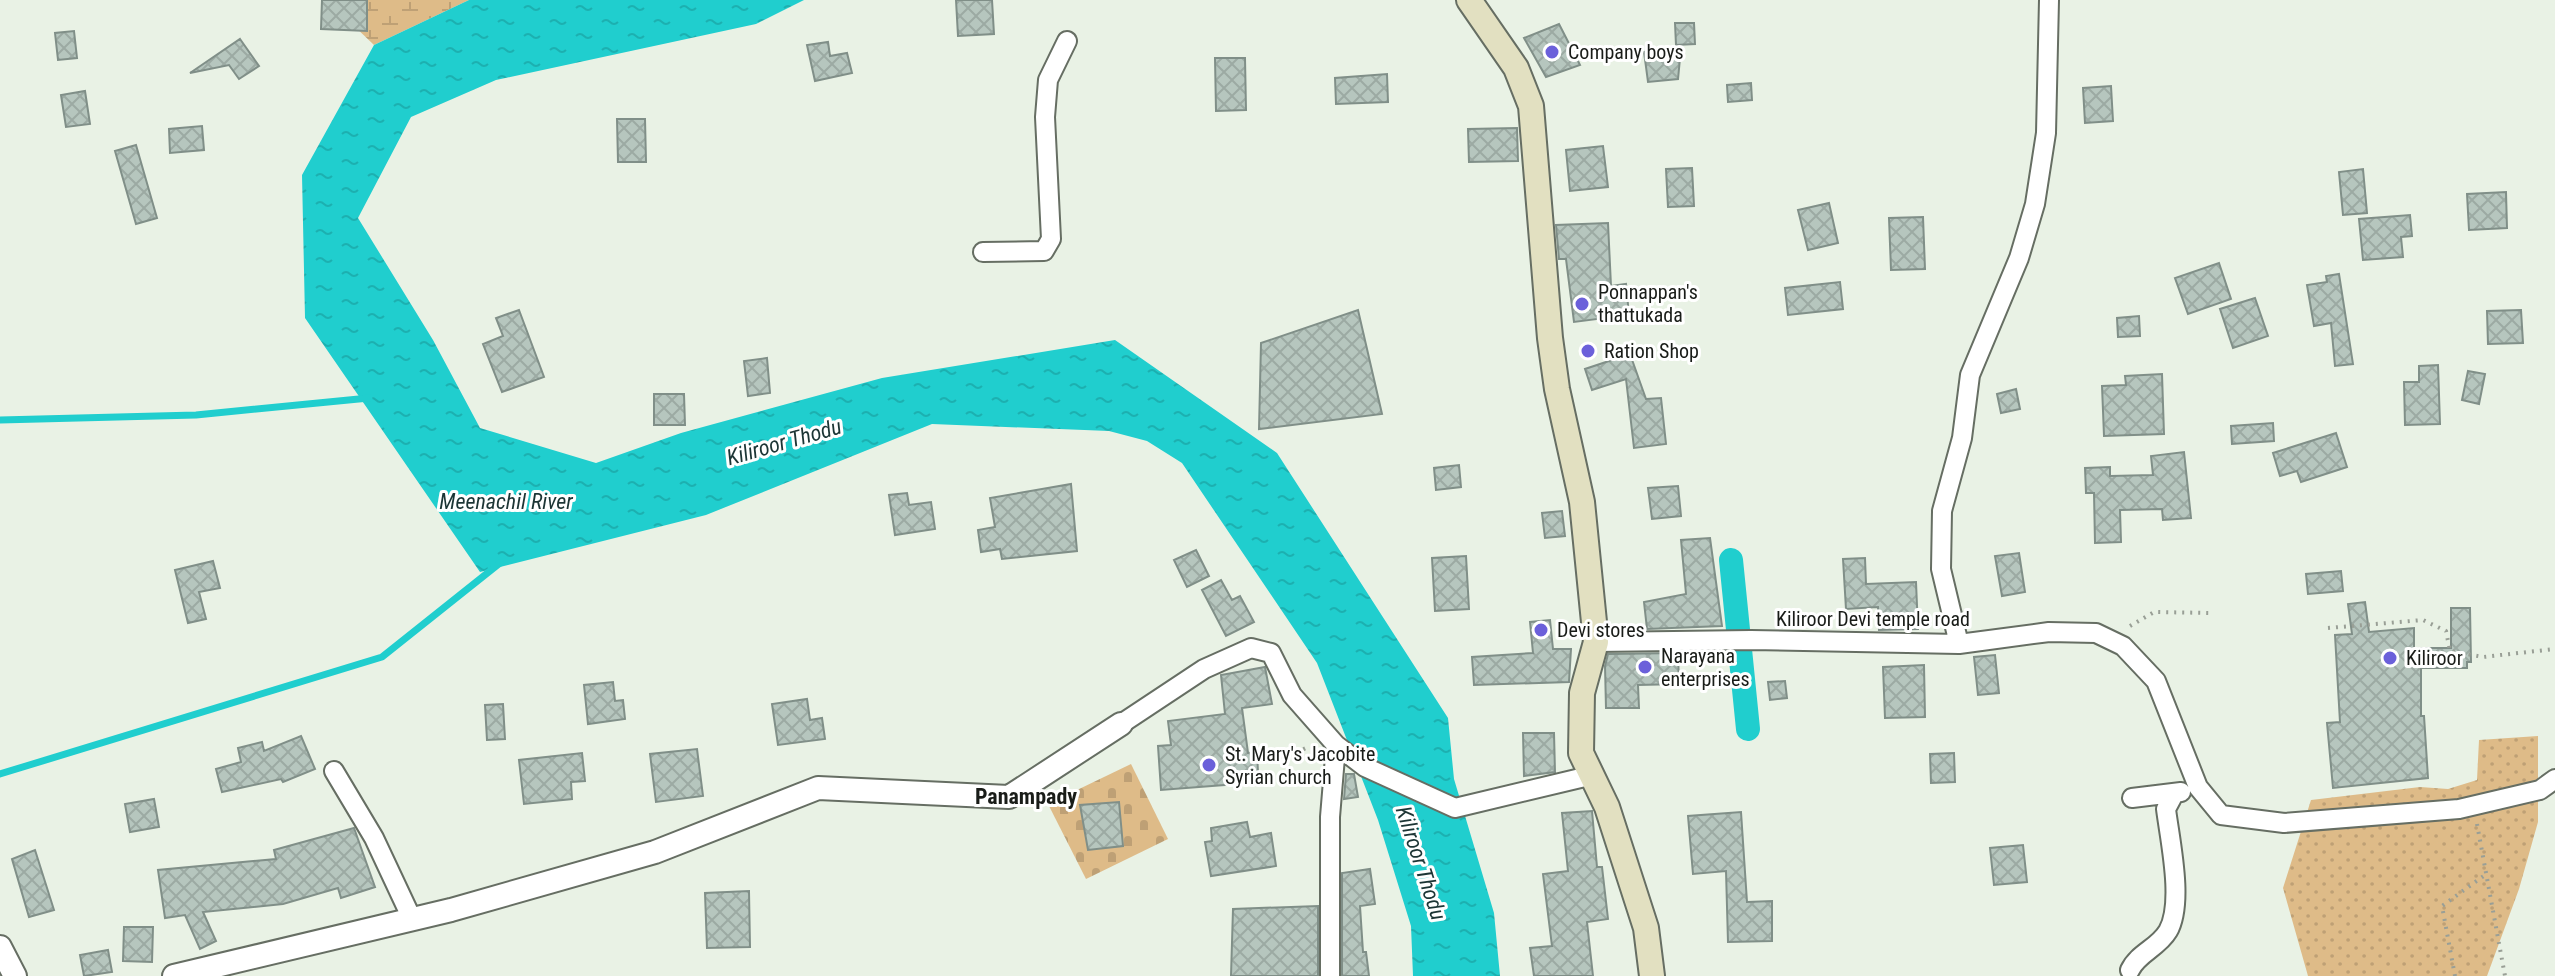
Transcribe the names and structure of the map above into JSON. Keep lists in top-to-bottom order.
{
  "streets": {
    "street": ["Kiliroor Devi temple road"]
  },
  "districts": ["Panampady"],
  "water": ["Kiliroor Thodu", "Meenachil River"],
  "places": [
    "Company boys",
    "Ponnappan's thattukada",
    "Ration Shop",
    "Devi stores",
    "Kiliroor",
    "Narayana enterprises",
    "St. Mary's Jacobite Syrian church"
  ]
}
